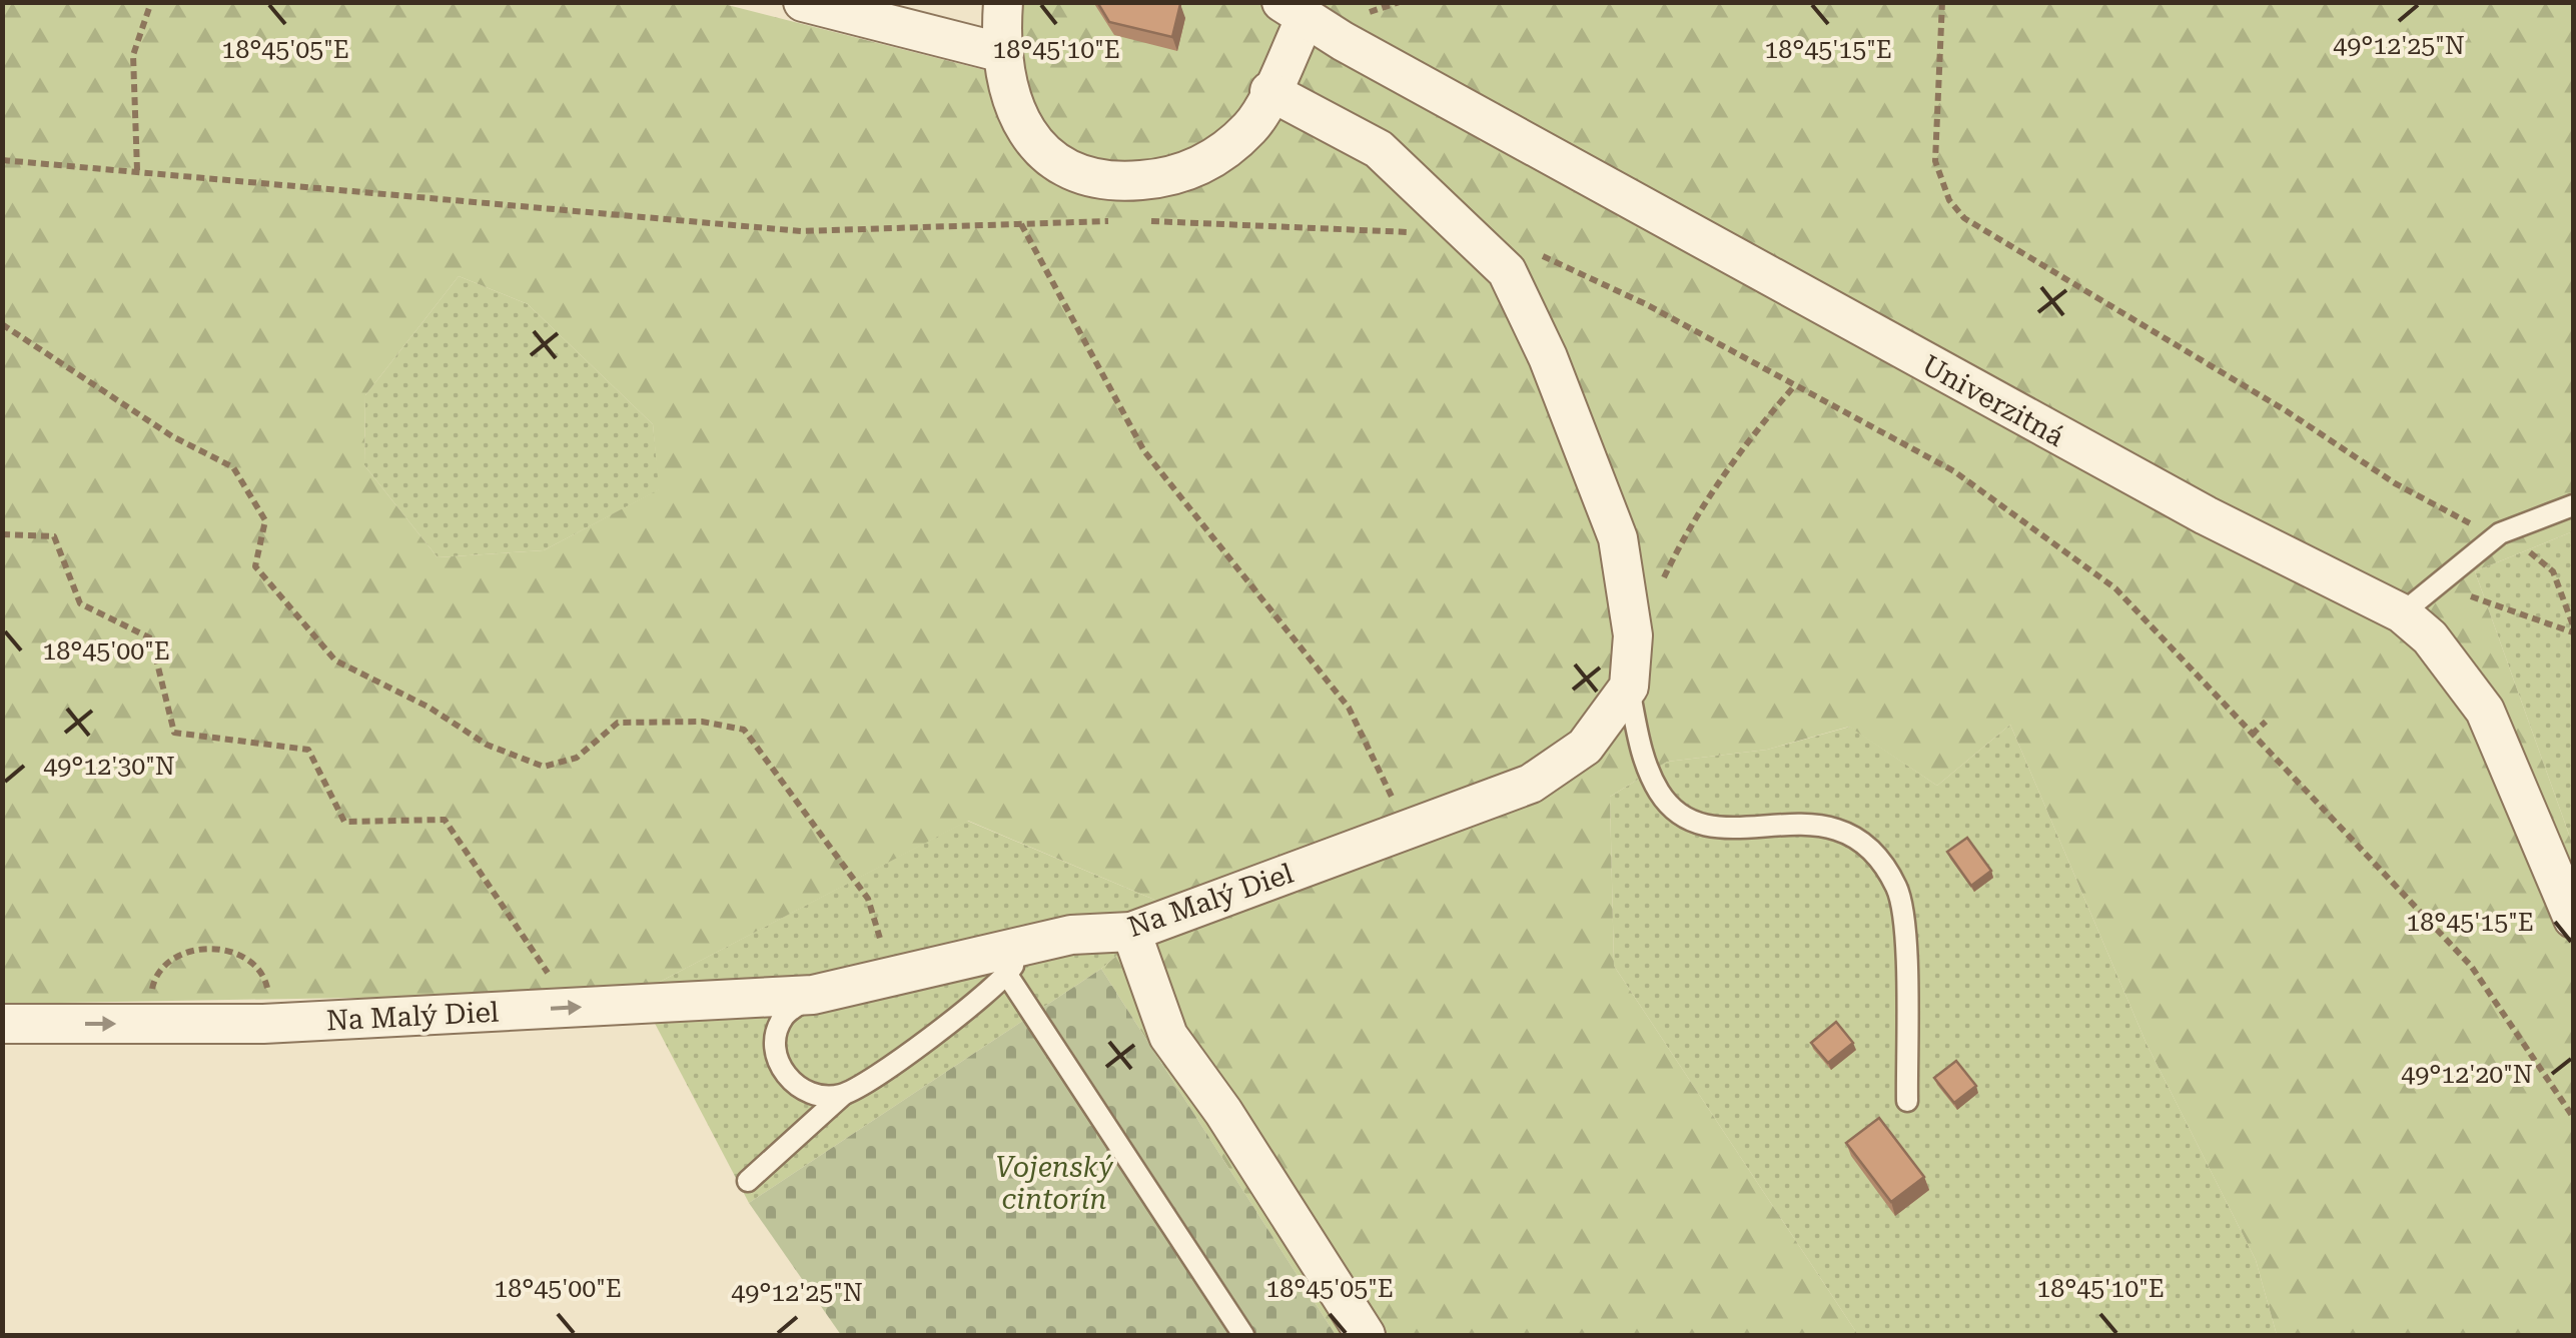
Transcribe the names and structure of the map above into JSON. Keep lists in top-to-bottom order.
{
  "streets": {
    "street": ["Univerzitná", "Na Malý Diel"]
  },
  "parks": ["Vojenský cintorín"],
  "coordinates": [
    "49°12'25\"N",
    "18°45'10\"E",
    "18°45'05\"E",
    "18°45'15\"E",
    "18°45'00\"E",
    "49°12'30\"N",
    "49°12'20\"N"
  ]
}
